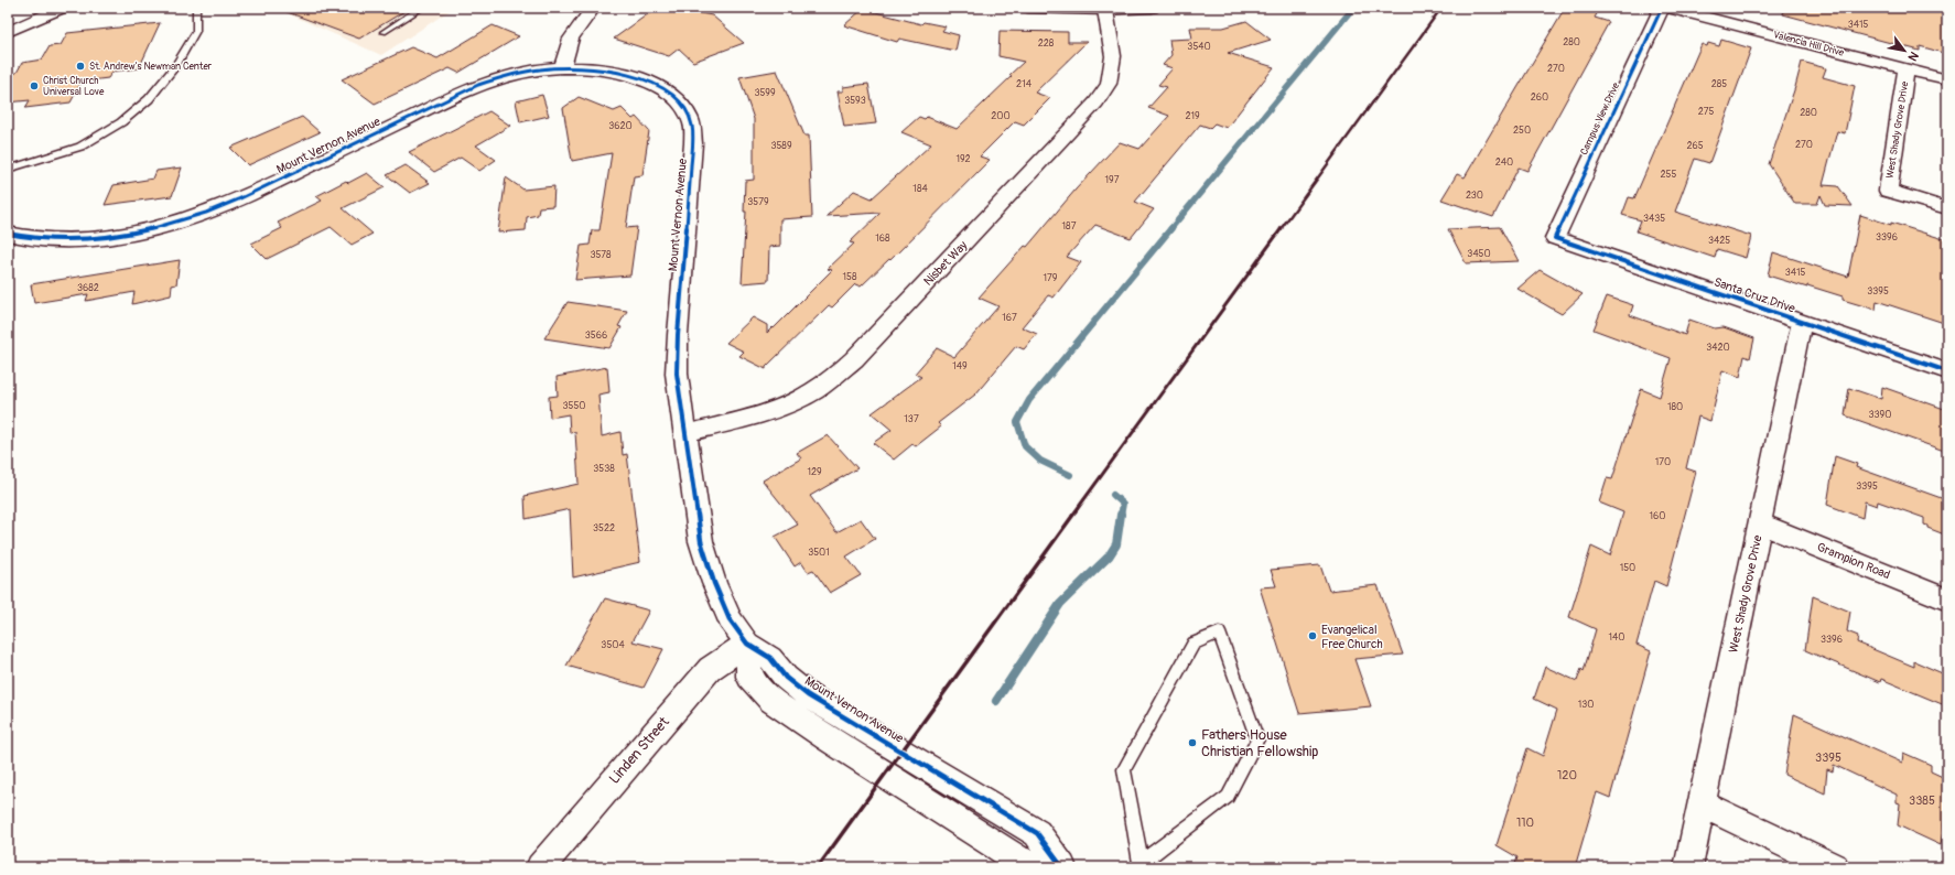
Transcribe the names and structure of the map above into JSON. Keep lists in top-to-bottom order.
{
  "streets": {
    "street": [
      "Valencia Hill Drive",
      "Campus View Drive",
      "West Shady Grove Drive",
      "Mount Vernon Avenue",
      "Nisbet Way",
      "Santa Cruz Drive",
      "Grampion Road",
      "Linden Street"
    ]
  },
  "crossings": [
    ["Valencia Hill Drive", "West Shady Grove Drive"],
    ["Campus View Drive", "Santa Cruz Drive"],
    ["West Shady Grove Drive", "Santa Cruz Drive"],
    ["West Shady Grove Drive", "Grampion Road"],
    ["Mount Vernon Avenue", "Nisbet Way"],
    ["Mount Vernon Avenue", "Linden Street"]
  ],
  "places": [
    "St. Andrew's Newman Center",
    "Christ Church Universal Love",
    "Evangelical Free Church",
    "Fathers House Christian Fellowship"
  ],
  "house_numbers": [
    "3415",
    "280",
    "228",
    "3540",
    "270",
    "214",
    "285",
    "3599",
    "260",
    "3593",
    "275",
    "280",
    "200",
    "219",
    "3620",
    "250",
    "270",
    "3589",
    "265",
    "192",
    "240",
    "255",
    "197",
    "184",
    "230",
    "3579",
    "3435",
    "187",
    "3396",
    "168",
    "3425",
    "3450",
    "3578",
    "3415",
    "158",
    "179",
    "3682",
    "3395",
    "167",
    "3566",
    "3420",
    "149",
    "3550",
    "180",
    "3390",
    "137",
    "170",
    "3538",
    "129",
    "3395",
    "160",
    "3522",
    "3501",
    "150",
    "140",
    "3396",
    "3504",
    "130",
    "3395",
    "120",
    "3385",
    "110"
  ],
  "north": "bottom right"
}
